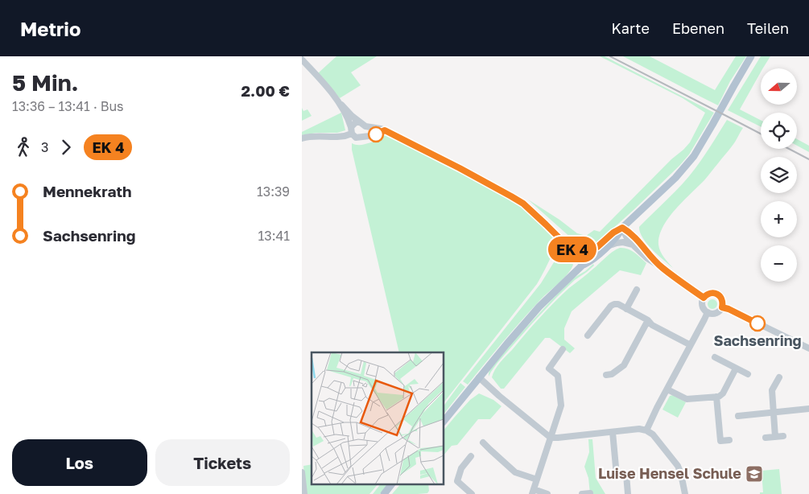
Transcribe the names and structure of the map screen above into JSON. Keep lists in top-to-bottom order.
{
  "places": {
    "other": ["Sachsenring"],
    "school or university": ["Luise Hensel Schule"]
  },
  "north": "left",
  "page": {
    "header": "Metrio",
    "nav": ["Karte", "Ebenen", "Teilen"],
    "heading": ["5 Min.", "13:36 – 13:41 · Bus", "2.00 €"],
    "on_map": "EK 4",
    "map_buttons": ["+", "−"],
    "legs": ["3", "EK 4"],
    "list": [
      {
        "name": "Mennekrath",
        "value": "13:39"
      },
      {
        "name": "Sachsenring",
        "value": "13:41"
      }
    ],
    "buttons": ["Los", "Tickets"]
  }
}
